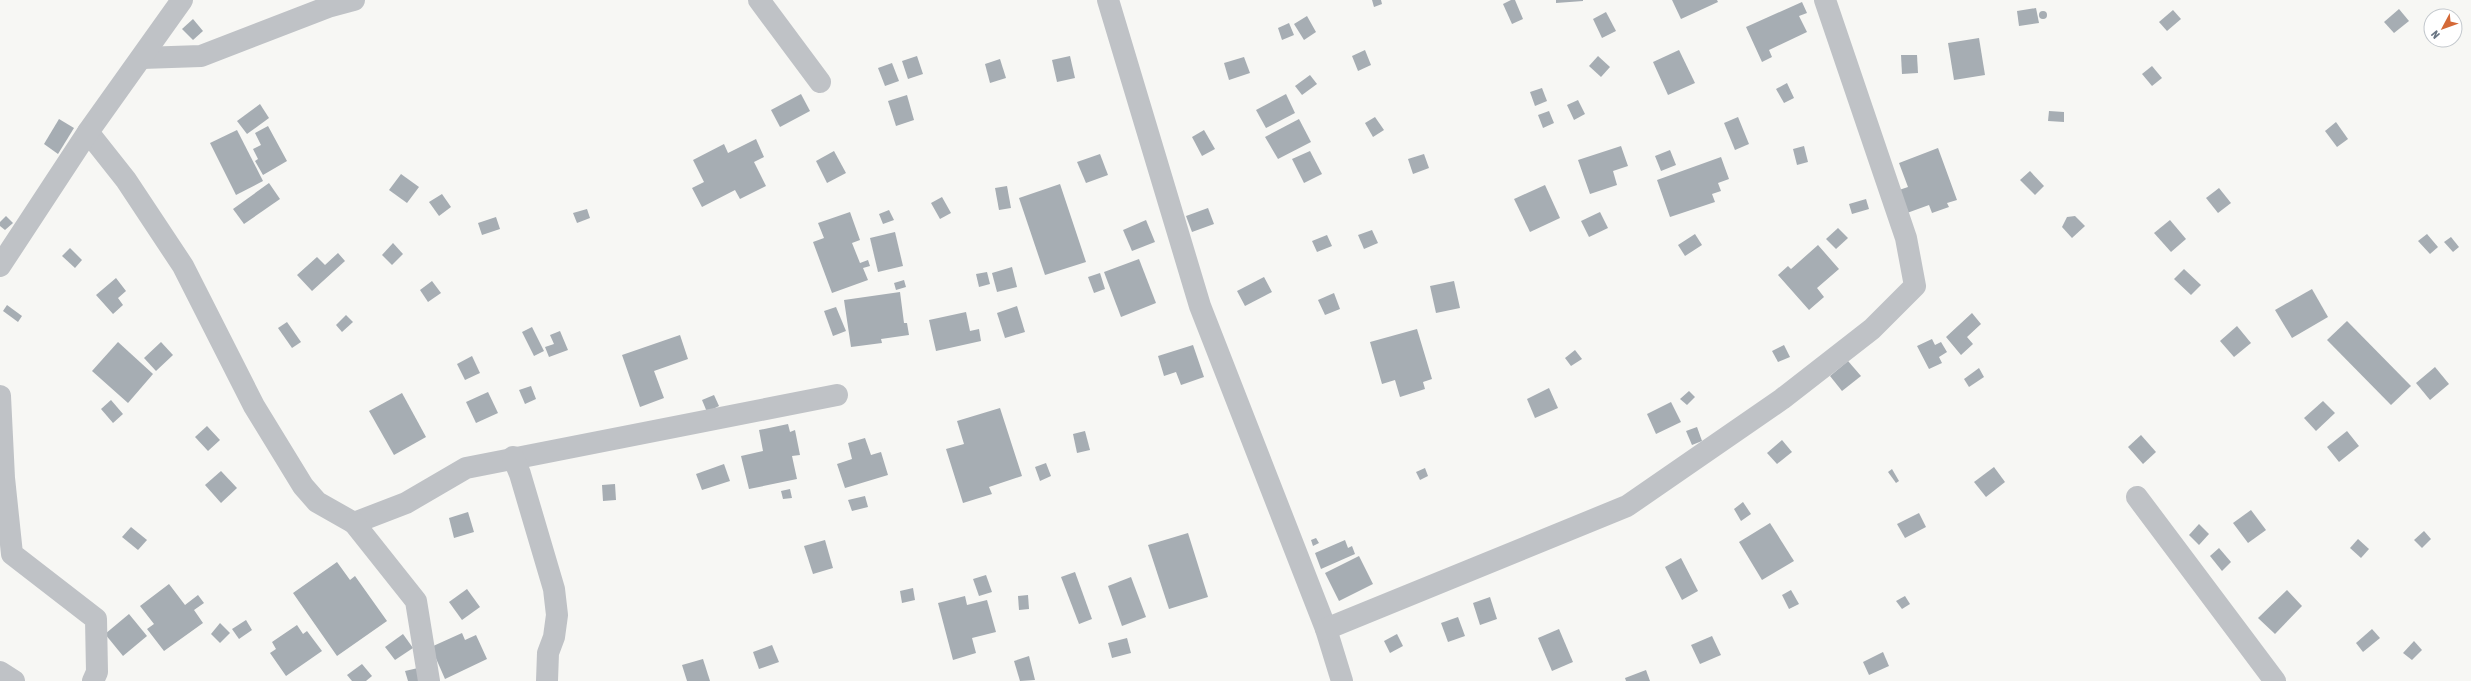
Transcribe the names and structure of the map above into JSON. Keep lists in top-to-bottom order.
{
  "north": "bottom left"
}
